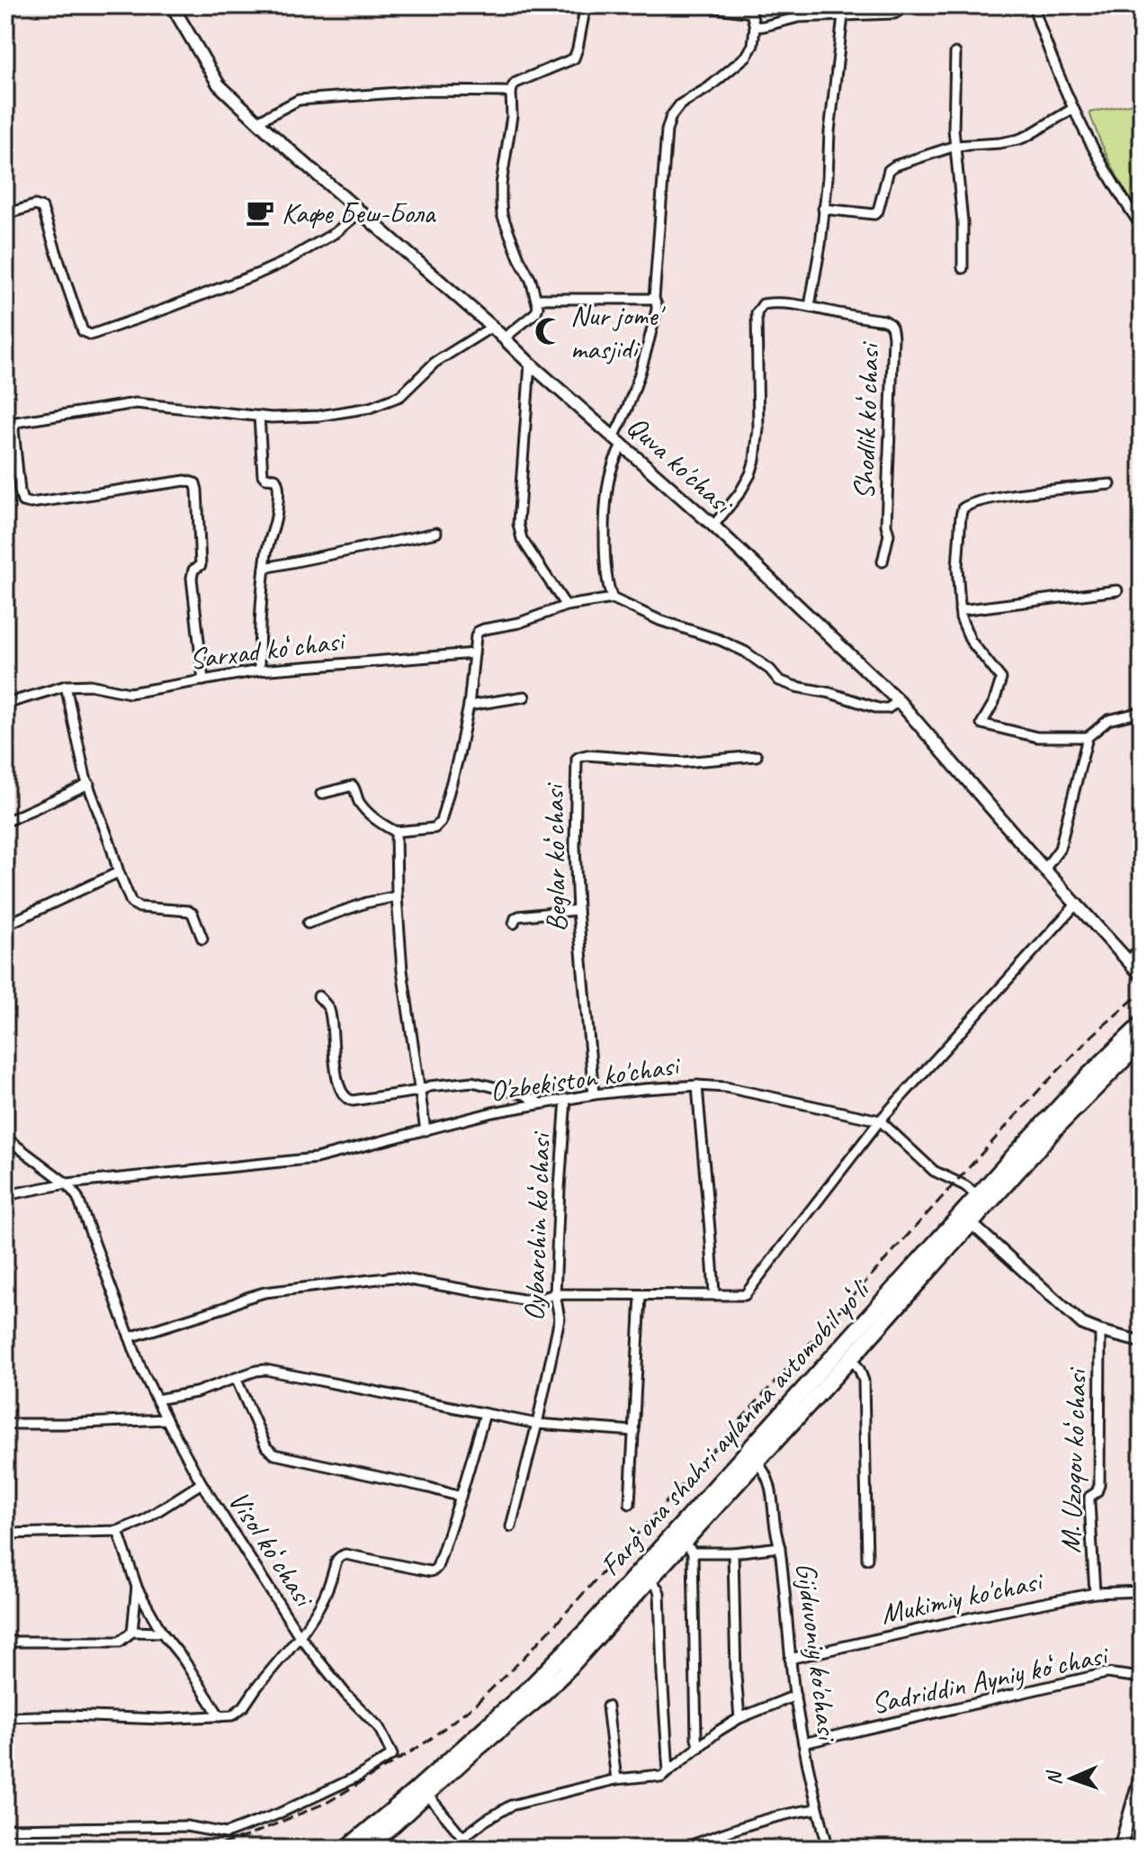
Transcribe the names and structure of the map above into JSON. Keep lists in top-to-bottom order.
{
  "streets": {
    "highway": ["Fargʻona shahri aylanma avtomobil yoʻli"],
    "main road": ["Quva ko'chasi"],
    "street": [
      "Shodlik koʻchasi",
      "Sarxad koʻchasi",
      "Beglar koʻchasi",
      "O'zbekiston ko'chasi",
      "Oybarchin koʻchasi",
      "M. Uzoqov koʻchasi",
      "Visol koʻchasi",
      "Mukimiy ko'chasi",
      "Gijduvoniy ko'chasi",
      "Sadriddin Ayniy koʻchasi"
    ]
  },
  "crossings": [
    ["Shodlik koʻchasi", "Quva ko'chasi"],
    ["Beglar koʻchasi", "O'zbekiston ko'chasi"],
    ["O'zbekiston ko'chasi", "Oybarchin koʻchasi"],
    ["O'zbekiston ko'chasi", "Visol koʻchasi"],
    ["Fargʻona shahri aylanma avtomobil yoʻli", "Gijduvoniy ko'chasi"],
    ["M. Uzoqov koʻchasi", "Mukimiy ko'chasi"],
    ["Mukimiy ko'chasi", "Gijduvoniy ko'chasi"],
    ["Gijduvoniy ko'chasi", "Sadriddin Ayniy koʻchasi"]
  ],
  "places": {
    "cafe": ["Кафе Беш-Бола"],
    "mosque": ["Nur jome' masjidi"]
  },
  "north": "left"
}
